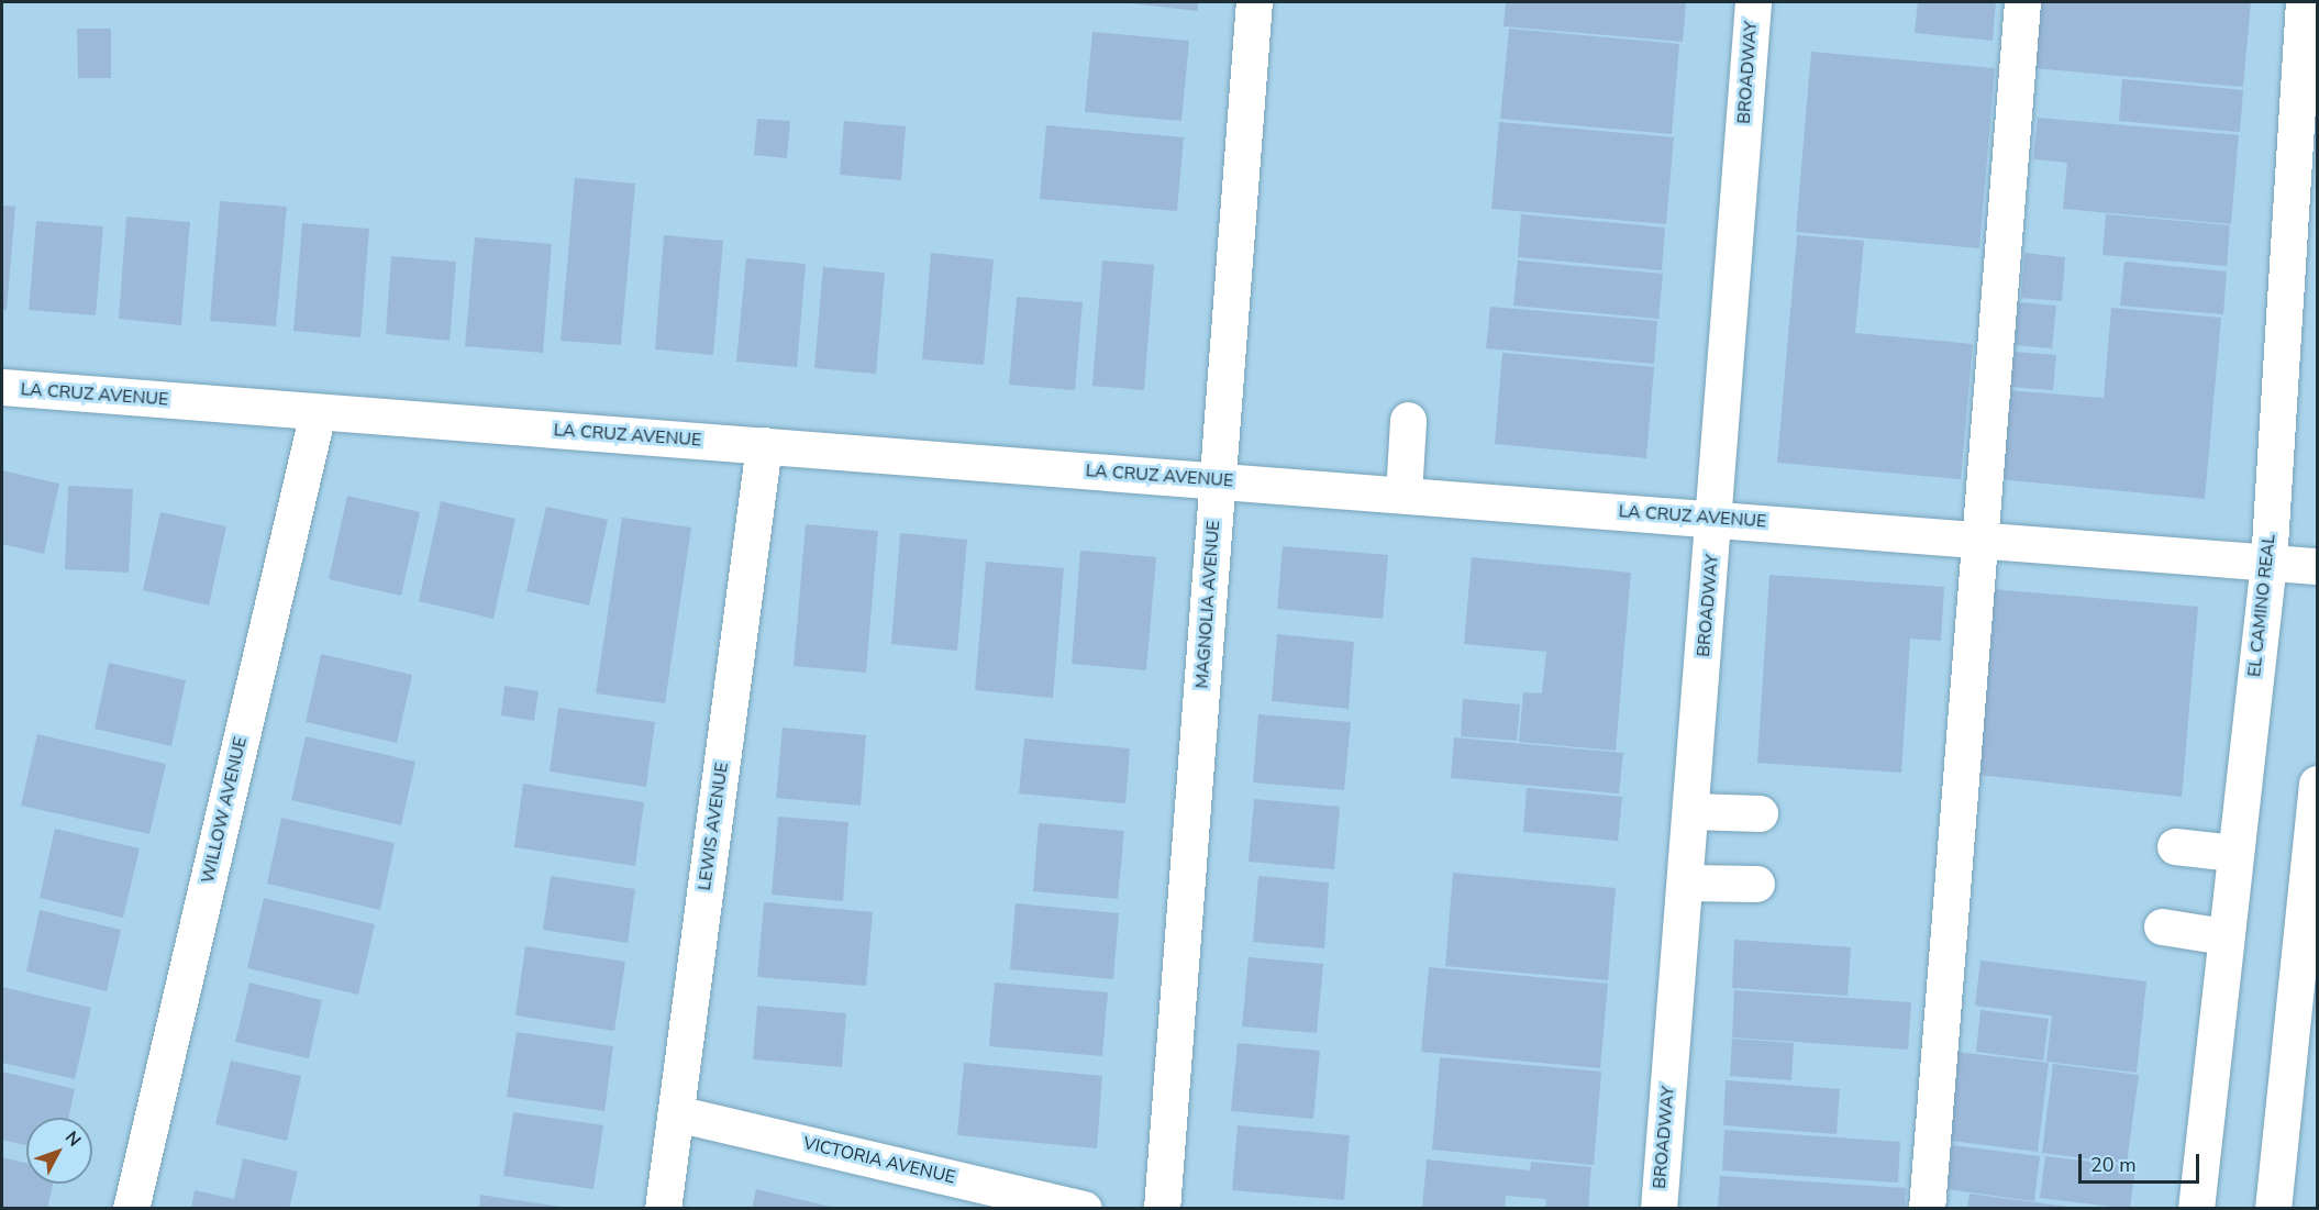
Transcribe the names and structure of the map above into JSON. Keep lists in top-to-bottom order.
{
  "streets": {
    "street": [
      "BROADWAY",
      "LA CRUZ AVENUE",
      "MAGNOLIA AVENUE",
      "EL CAMINO REAL",
      "WILLOW AVENUE",
      "LEWIS AVENUE",
      "VICTORIA AVENUE"
    ]
  },
  "crossings": [
    ["BROADWAY", "LA CRUZ AVENUE"],
    ["LA CRUZ AVENUE", "MAGNOLIA AVENUE"],
    ["LA CRUZ AVENUE", "EL CAMINO REAL"],
    ["LA CRUZ AVENUE", "WILLOW AVENUE"],
    ["LA CRUZ AVENUE", "LEWIS AVENUE"],
    ["LEWIS AVENUE", "VICTORIA AVENUE"]
  ],
  "scale_bar": "20 m",
  "north": "top right"
}
